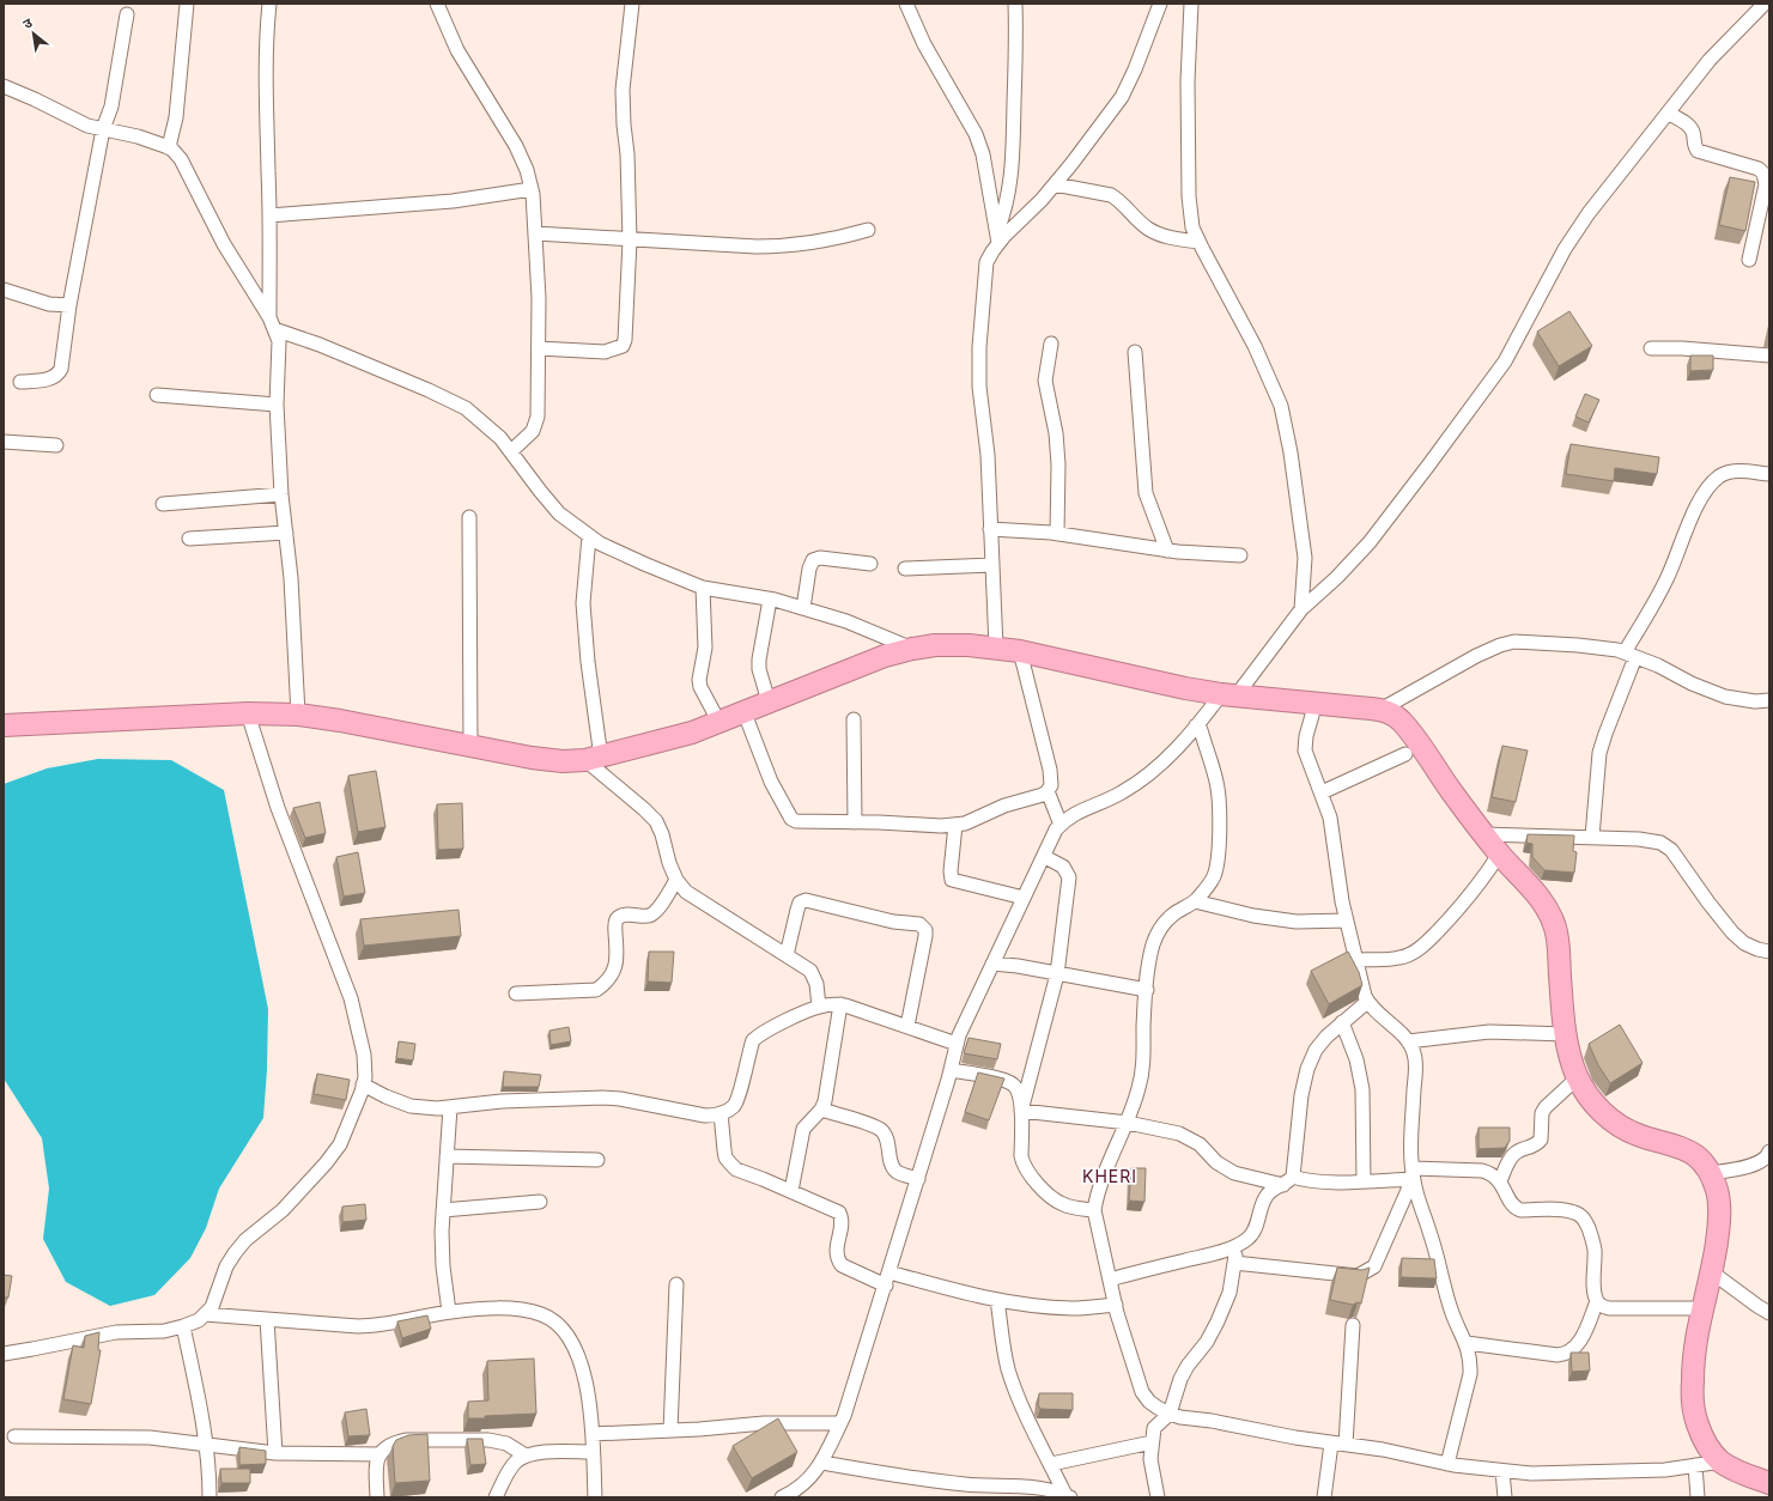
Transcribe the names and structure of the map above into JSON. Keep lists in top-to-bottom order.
{
  "districts": ["KHERI"],
  "north": "top left"
}
